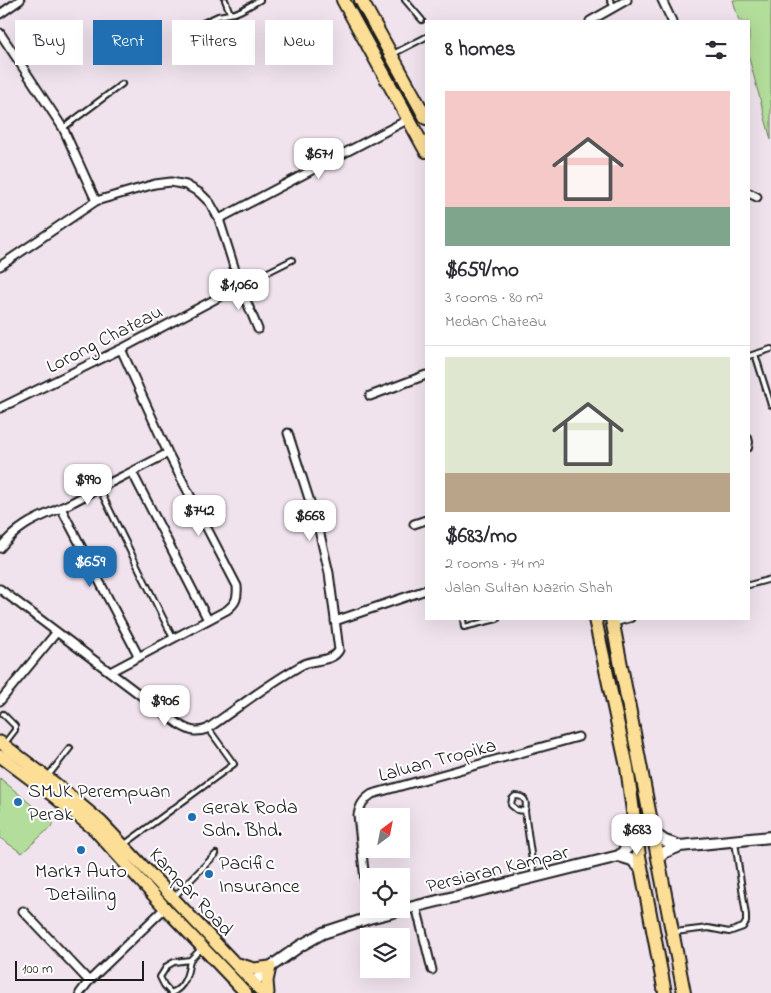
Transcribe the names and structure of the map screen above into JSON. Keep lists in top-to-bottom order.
{
  "streets": {
    "main road": ["Kampar Road"],
    "street": ["Lorong Chateau", "Laluan Tropika", "Persiaran Kampar"]
  },
  "crossings": [
    ["Persiaran Kampar", "Kampar Road"]
  ],
  "places": [
    "SMJK Perempuan Perak",
    "Gerak Roda Sdn. Bhd.",
    "Mark7 Auto Detailing",
    "Pacific Insurance"
  ],
  "scale_bar": "100 m",
  "north": "top right",
  "page": {
    "chip": [
      "Buy",
      "Rent",
      "Filters",
      "New"
    ],
    "heading": "8 homes",
    "list": [
      {
        "name": "$659/mo",
        "note": "3 rooms · 80 m² · Medan Chateau"
      },
      {
        "name": "$683/mo",
        "note": "2 rooms · 74 m² · Jalan Sultan Nazrin Shah"
      }
    ],
    "price": [
      "$671",
      "$1,060",
      "$990",
      "$742",
      "$668",
      "$659",
      "$906",
      "$683"
    ],
    "scale": "100 m"
  }
}
